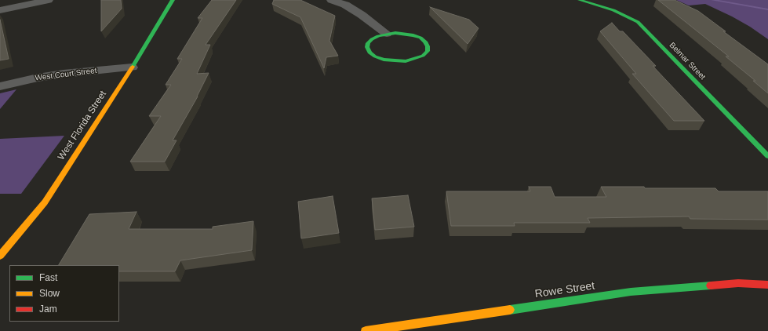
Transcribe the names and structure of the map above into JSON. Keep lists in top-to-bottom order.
{
  "streets": {
    "street": [
      "Belmar Street",
      "West Court Street",
      "West Florida Street",
      "Rowe Street"
    ]
  },
  "crossings": [
    ["West Court Street", "West Florida Street"]
  ],
  "legend": ["Fast", "Slow", "Jam"]
}
